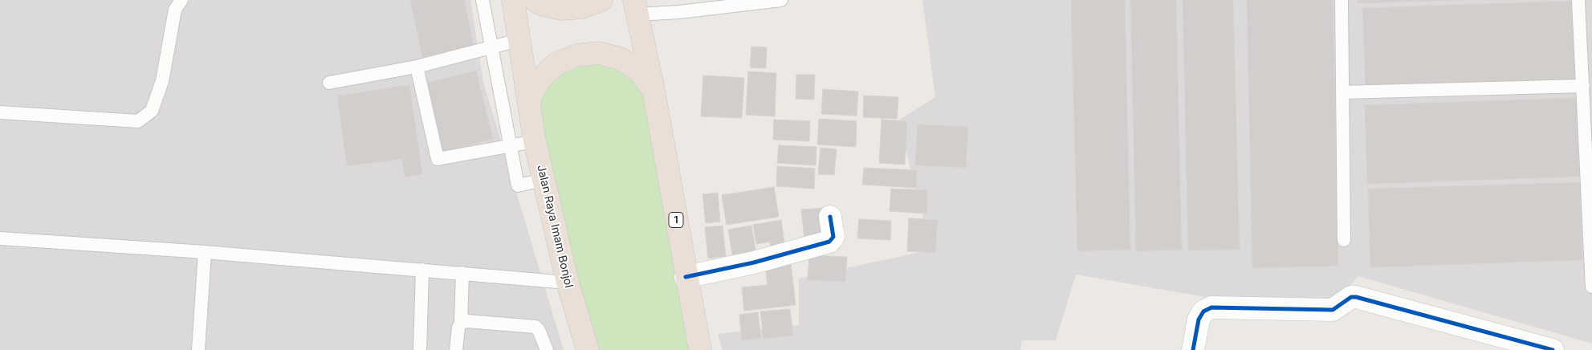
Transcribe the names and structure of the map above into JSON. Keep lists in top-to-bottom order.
{
  "streets": {
    "highway": ["1", "Jalan Raya Imam Bonjol"]
  }
}
